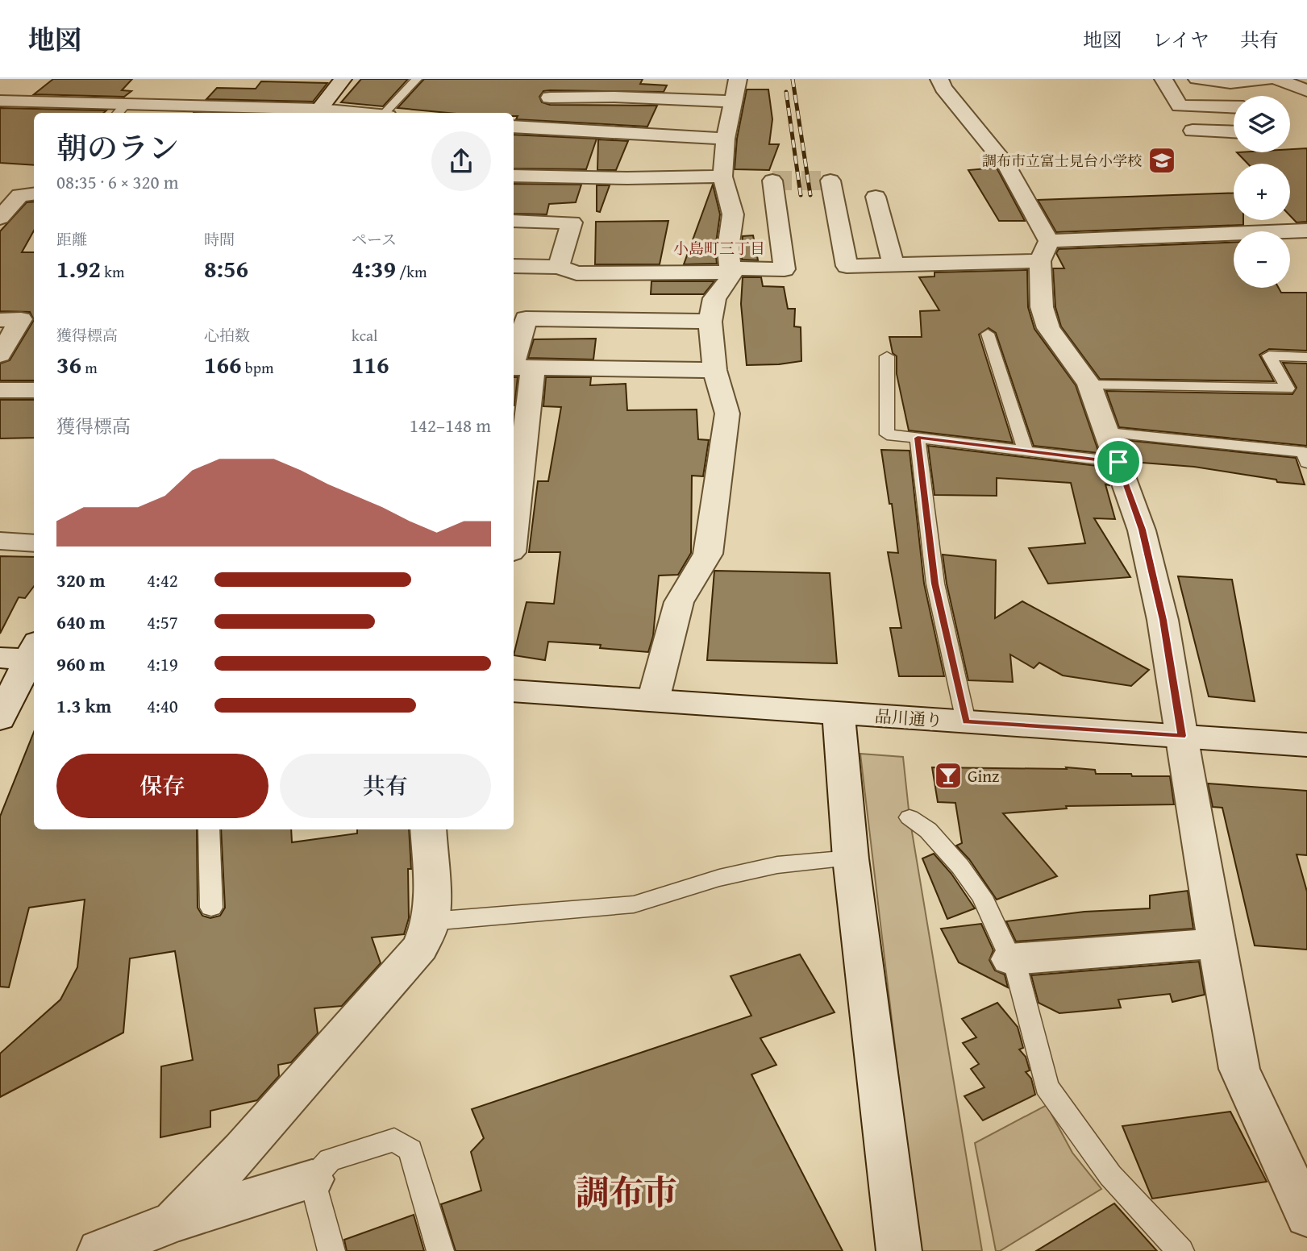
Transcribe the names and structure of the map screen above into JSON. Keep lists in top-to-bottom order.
{
  "streets": {
    "street": ["品川通り"]
  },
  "districts": ["小島町三丁目", "調布市"],
  "places": {
    "school or university": ["調布市立富士見台小学校"],
    "bar": ["Ginz"]
  },
  "page": {
    "header": "地図",
    "nav": ["地図", "レイヤ", "共有"],
    "map_buttons": ["+", "−"],
    "heading": ["朝のラン", "08:35 · 6 × 320 m"],
    "stats": [
      ["距離", "1.92 km"],
      ["時間", "8:56"],
      ["ペース", "4:39 /km"],
      ["獲得標高", "36 m"],
      ["心拍数", "166 bpm"],
      ["kcal", "116"]
    ],
    "chart": ["獲得標高", "142–148 m"],
    "list": [
      {
        "name": "320 m",
        "note": "4:42"
      },
      {
        "name": "640 m",
        "note": "4:57"
      },
      {
        "name": "960 m",
        "note": "4:19"
      },
      {
        "name": "1.3 km",
        "note": "4:40"
      }
    ],
    "buttons": ["保存", "共有"]
  }
}
